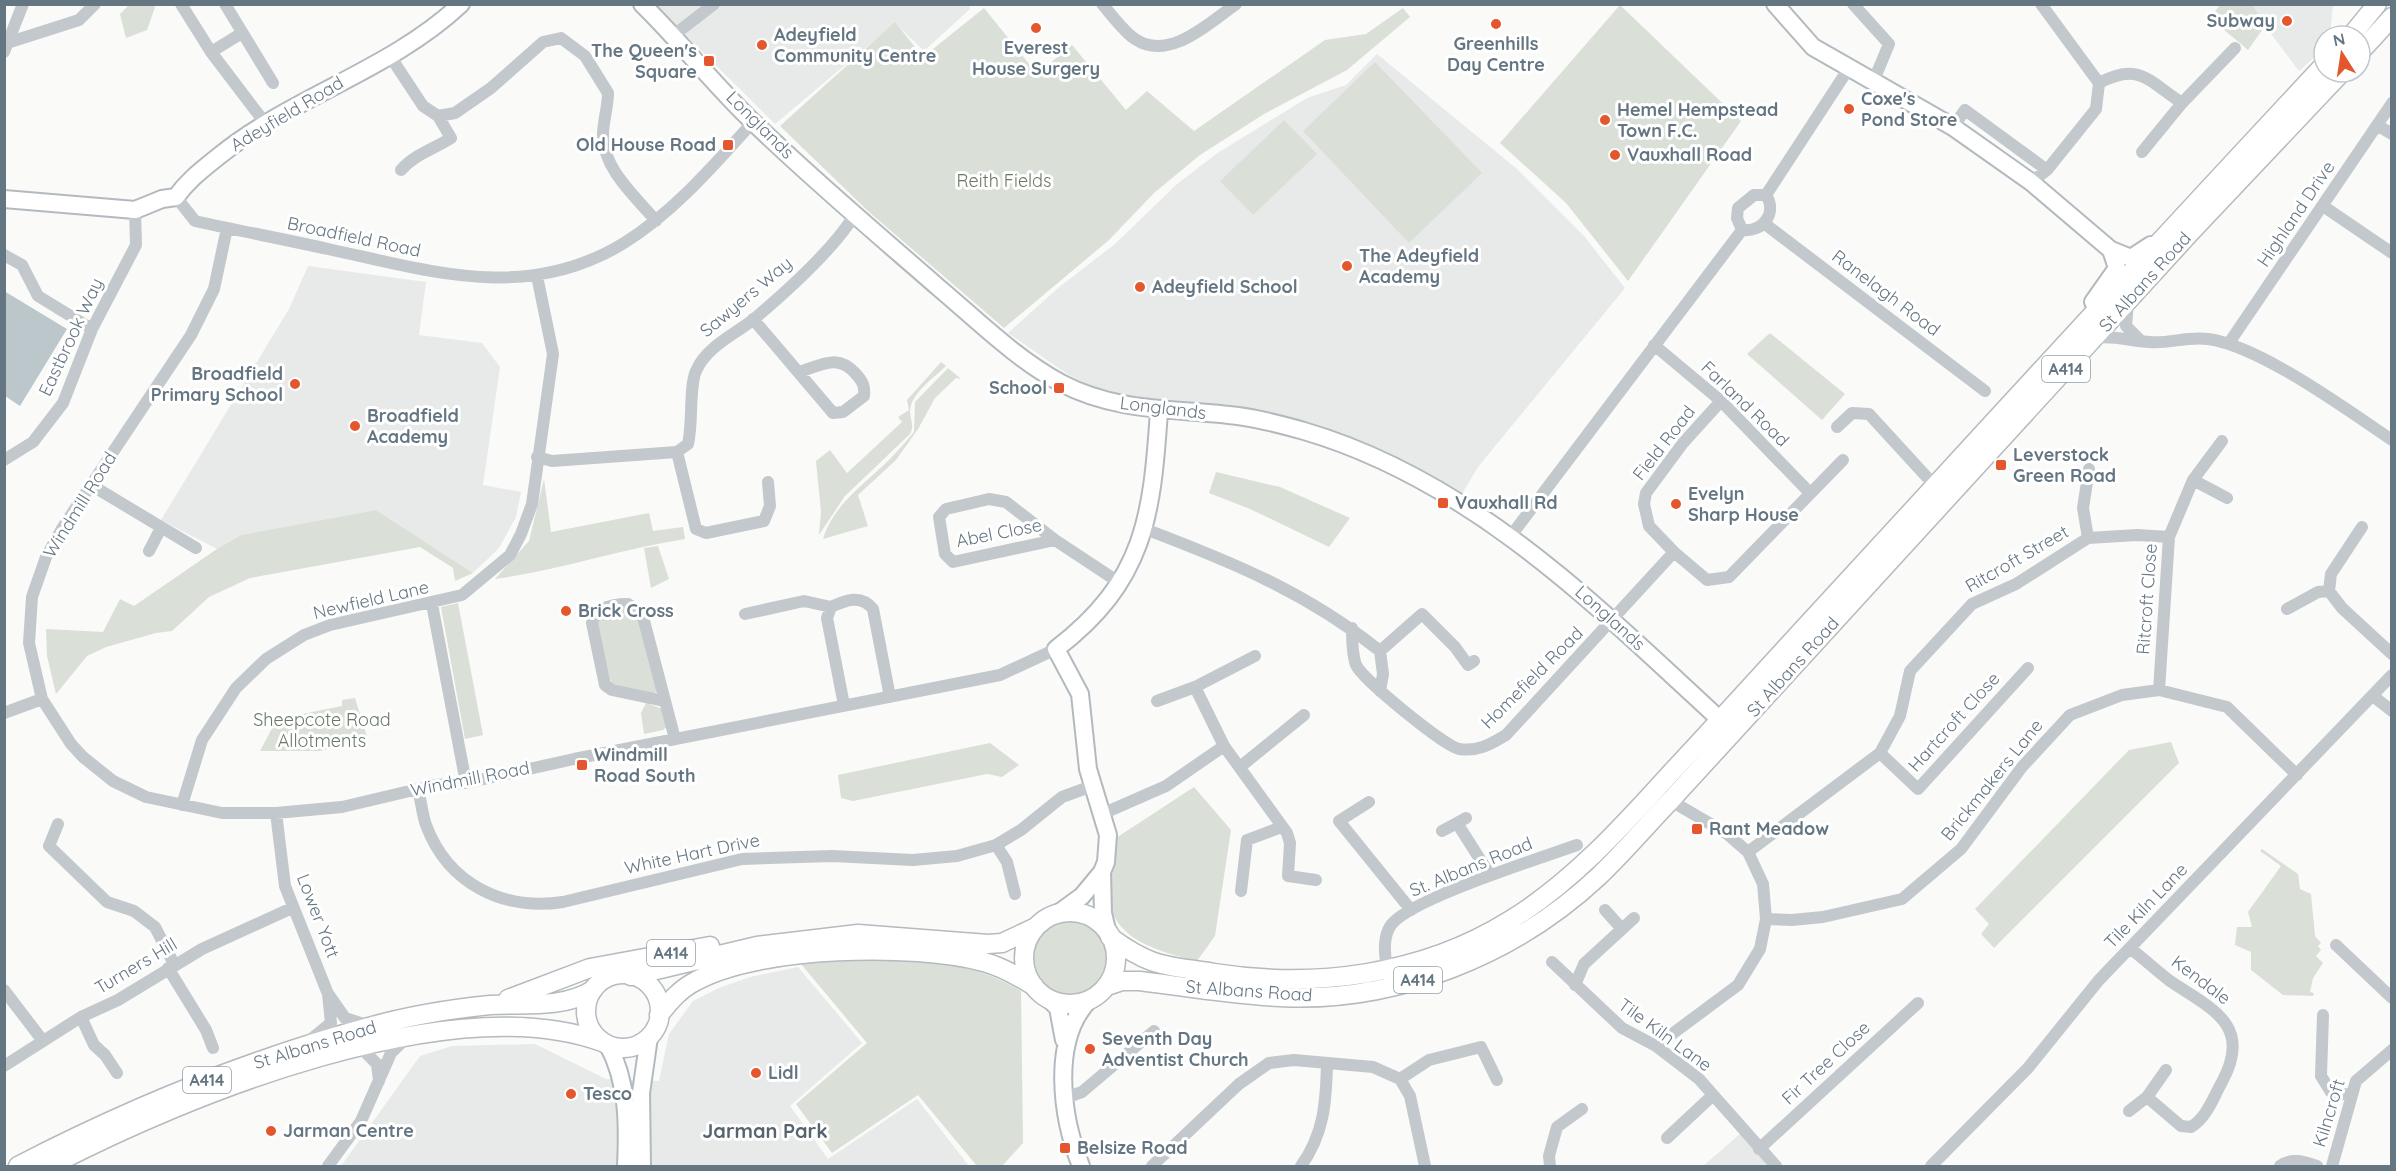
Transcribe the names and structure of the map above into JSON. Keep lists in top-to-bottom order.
{
  "streets": {
    "main road": ["St Albans Road", "A414"],
    "street": [
      "Adeyfield Road",
      "Longlands",
      "Highland Drive",
      "Broadfield Road",
      "Ranelagh Road",
      "Sawyers Way",
      "Eastbrook Way",
      "Farland Road",
      "Field Road",
      "Windmill Road",
      "Abel Close",
      "Ritcroft Street",
      "Ritcroft Close",
      "Newfield Lane",
      "Homefield Road",
      "Hartcroft Close",
      "Brickmakers Lane",
      "White Hart Drive",
      "St. Albans Road",
      "Tile Kiln Lane",
      "Lower Yott",
      "Turners Hill",
      "Kendale",
      "Fir Tree Close",
      "Kilncroft"
    ]
  },
  "crossings": [
    ["Adeyfield Road", "Broadfield Road"],
    ["Longlands", "Broadfield Road"],
    ["Longlands", "St Albans Road"],
    ["Longlands", "Sawyers Way"],
    ["Longlands", "Windmill Road"],
    ["Longlands", "Homefield Road"],
    ["Broadfield Road", "Windmill Road"],
    ["St Albans Road", "A414"],
    ["St Albans Road", "St. Albans Road"],
    ["St Albans Road", "Lower Yott"],
    ["Farland Road", "Field Road"],
    ["Windmill Road", "Abel Close"],
    ["Windmill Road", "Newfield Lane"],
    ["Windmill Road", "White Hart Drive"],
    ["Windmill Road", "Lower Yott"],
    ["Ritcroft Street", "Ritcroft Close"],
    ["Ritcroft Street", "Hartcroft Close"],
    ["Ritcroft Close", "Brickmakers Lane"],
    ["Brickmakers Lane", "Tile Kiln Lane"],
    ["Tile Kiln Lane", "Kendale"],
    ["Tile Kiln Lane", "Fir Tree Close"],
    ["Lower Yott", "Turners Hill"]
  ],
  "districts": ["Jarman Park"],
  "parks": ["Reith Fields", "Sheepcote Road Allotments"],
  "places": {
    "other": [
      "Subway",
      "Greenhills Day Centre",
      "Everest House Surgery",
      "Adeyfield Community Centre",
      "Coxe's Pond Store",
      "Hemel Hempstead Town F.C.",
      "Vauxhall Road",
      "The Adeyfield Academy",
      "Adeyfield School",
      "Broadfield Primary School",
      "Broadfield Academy",
      "Evelyn Sharp House",
      "Brick Cross",
      "Seventh Day Adventist Church",
      "Lidl",
      "Tesco",
      "Jarman Centre"
    ],
    "transit": [
      "The Queen's Square",
      "Old House Road",
      "School",
      "Leverstock Green Road",
      "Vauxhall Rd",
      "Windmill Road South",
      "Rant Meadow",
      "Belsize Road"
    ]
  },
  "north": "top"
}
